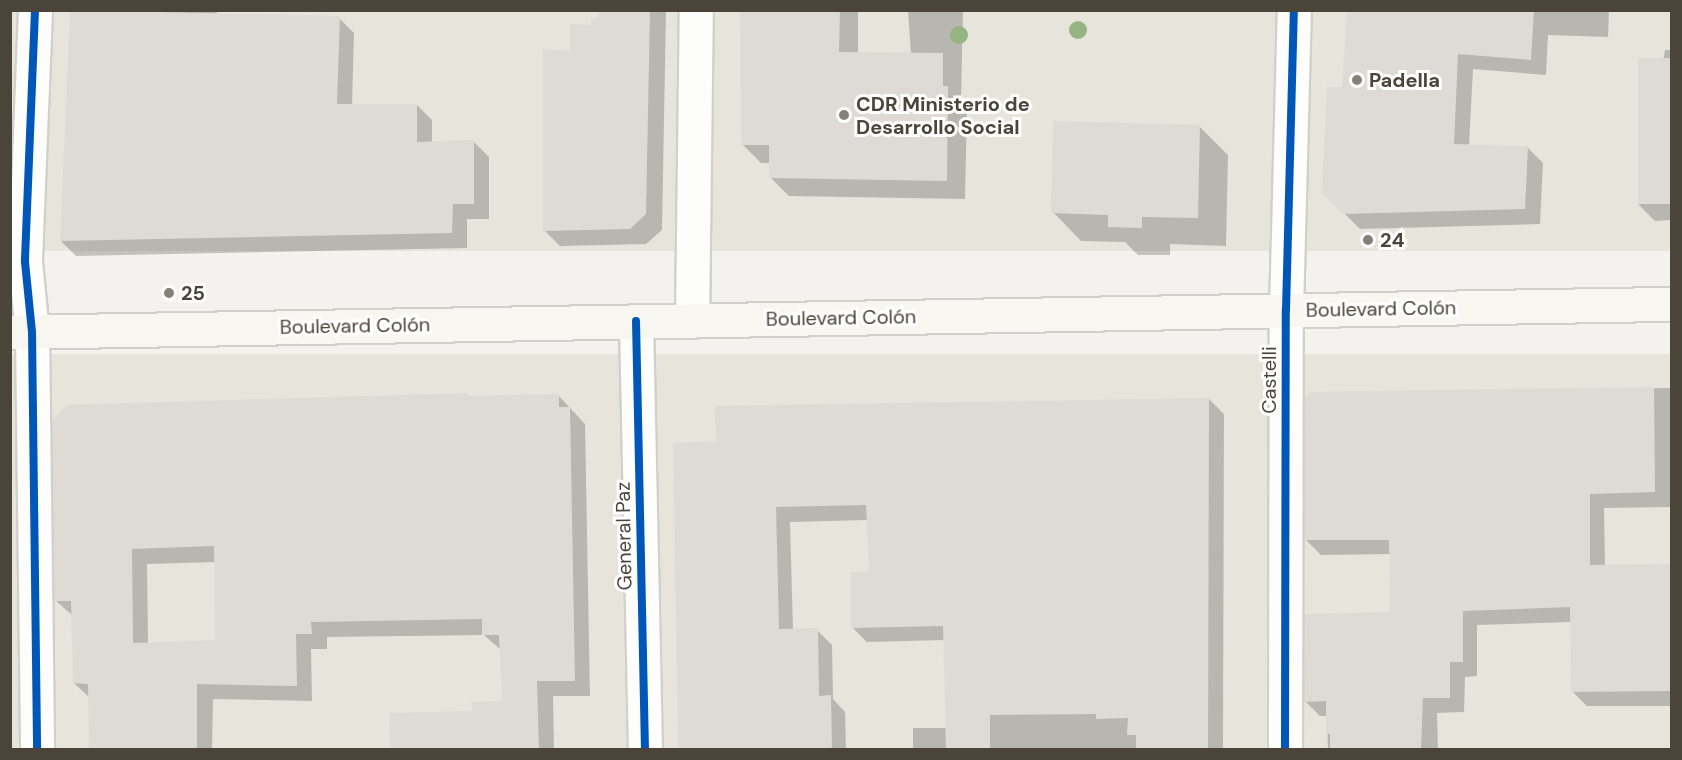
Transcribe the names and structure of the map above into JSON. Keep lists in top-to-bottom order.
{
  "streets": {
    "main road": ["Boulevard Colón"],
    "street": ["Castelli", "General Paz"]
  },
  "crossings": [
    ["Boulevard Colón", "Castelli"],
    ["Boulevard Colón", "General Paz"]
  ],
  "places": [
    "Padella",
    "CDR Ministerio de Desarrollo Social",
    "24",
    "25"
  ]
}
